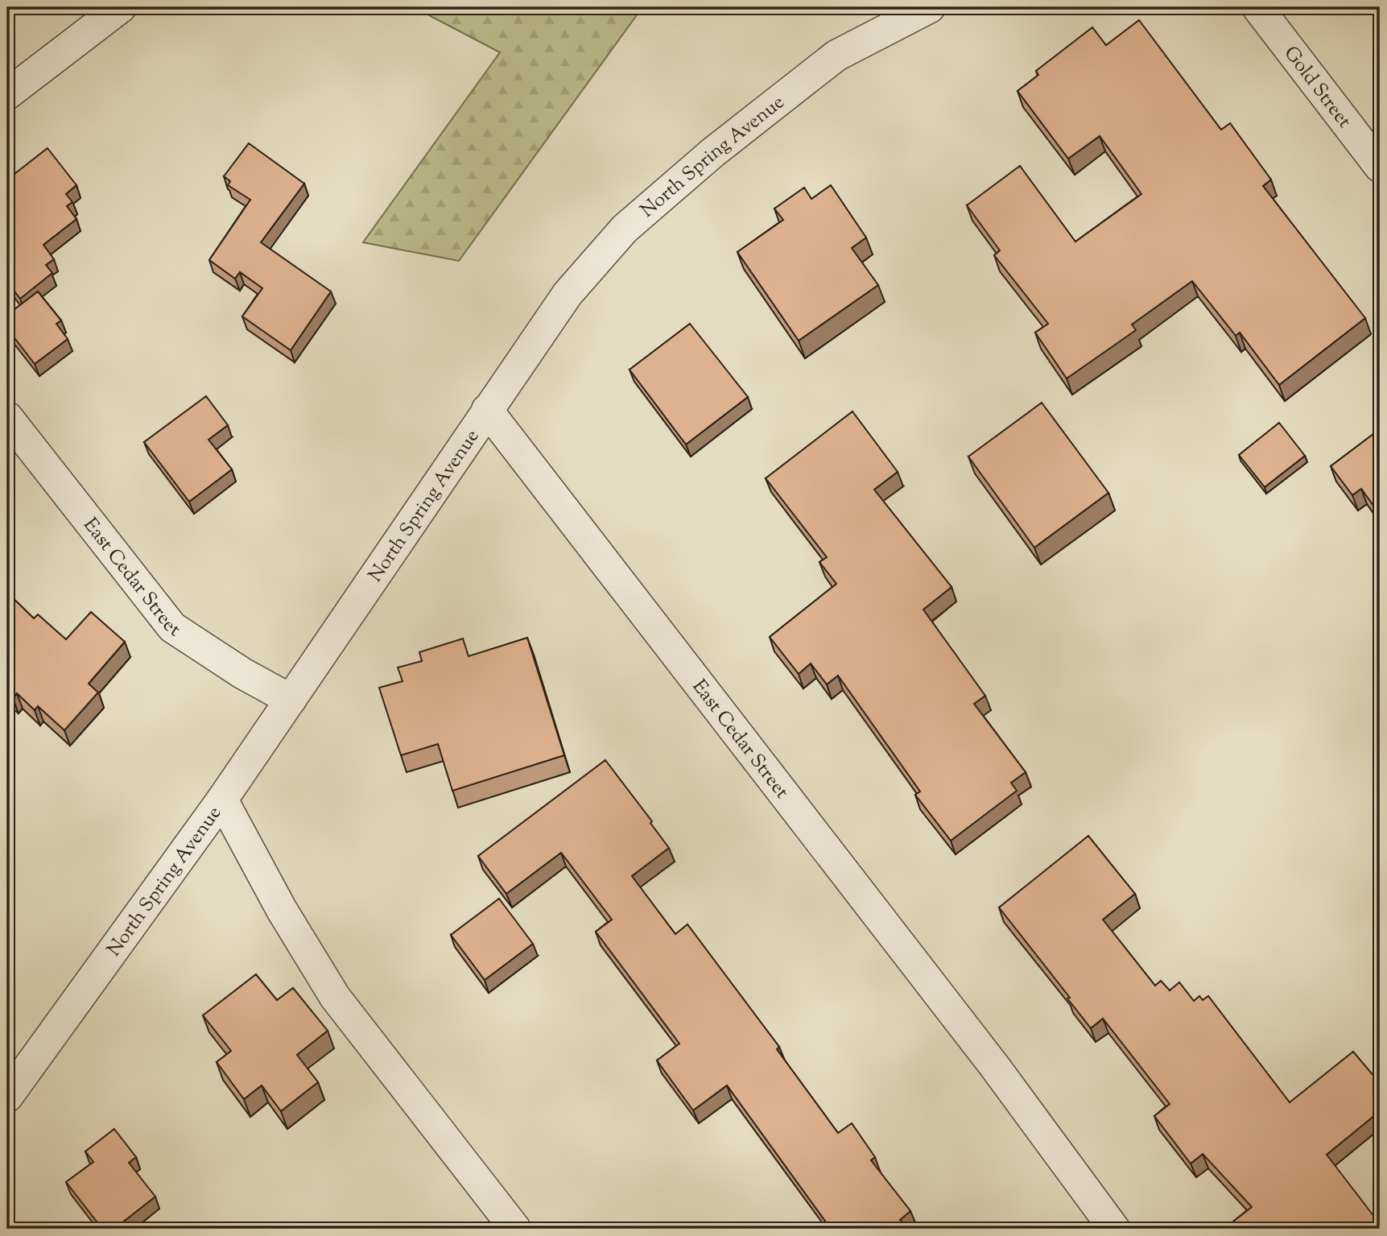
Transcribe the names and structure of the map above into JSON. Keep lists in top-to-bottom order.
{
  "streets": {
    "street": ["Gold Street", "North Spring Avenue", "East Cedar Street"]
  },
  "crossings": [
    ["North Spring Avenue", "East Cedar Street"]
  ]
}
